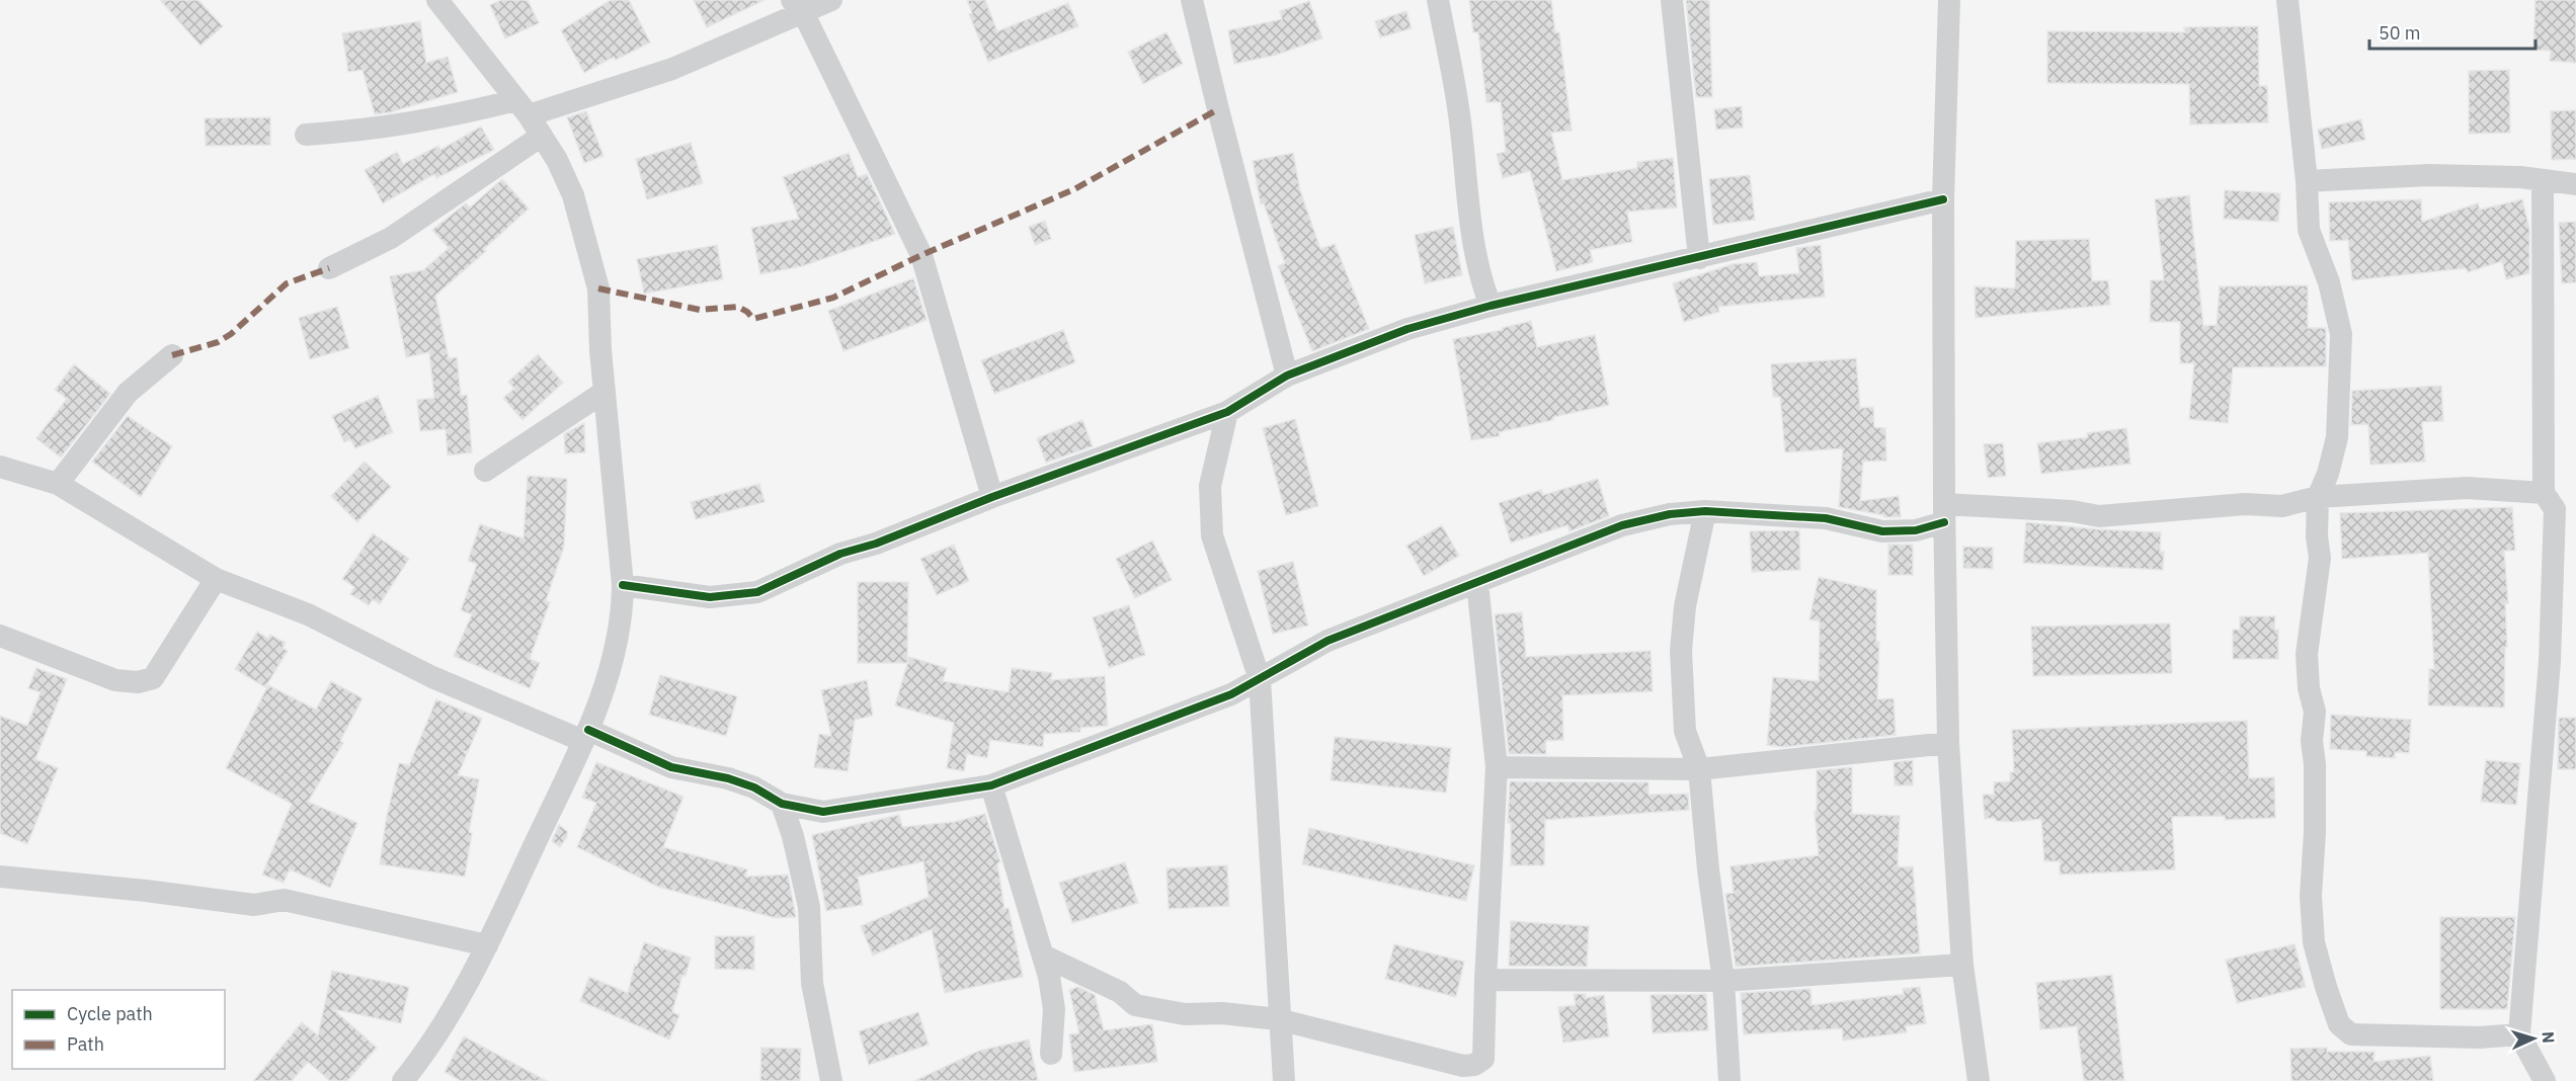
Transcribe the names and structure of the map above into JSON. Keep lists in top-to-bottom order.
{
  "legend": ["Cycle path", "Path"],
  "scale_bar": "50 m",
  "north": "right"
}
